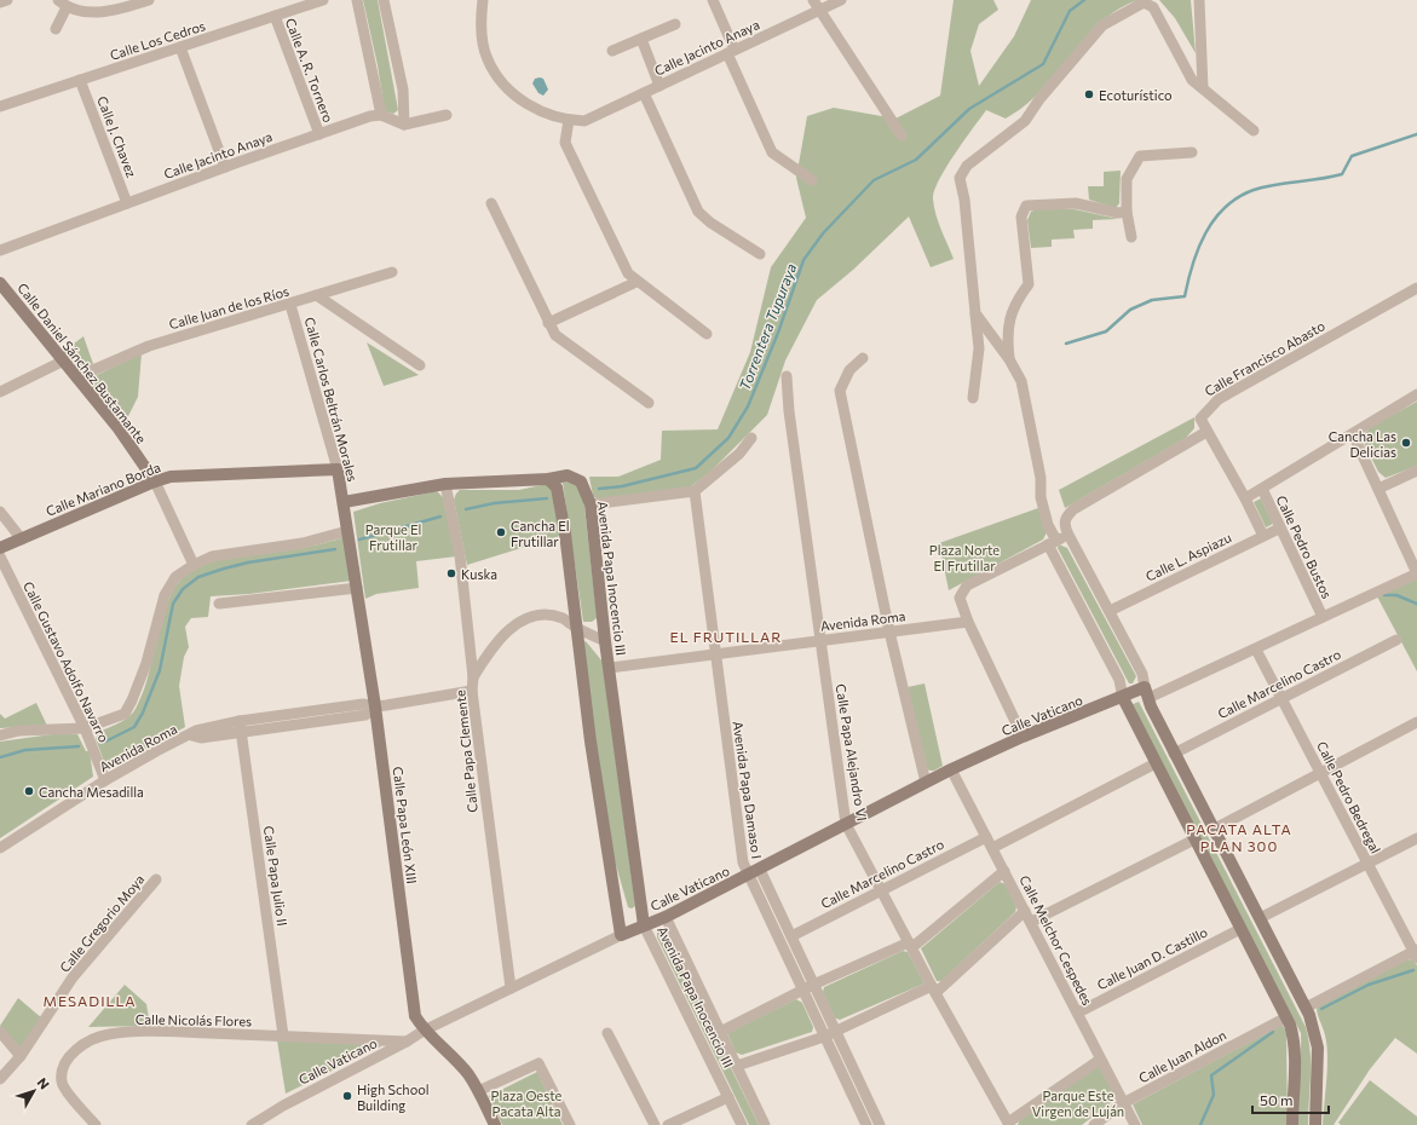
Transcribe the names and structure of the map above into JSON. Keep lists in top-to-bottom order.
{
  "streets": {
    "street": [
      "Calle Los Cedros",
      "Calle Jacinto Anaya",
      "Calle A. R. Tornero",
      "Calle J. Chavez",
      "Calle Juan de los Ríos",
      "Calle Francisco Abasto",
      "Calle Daniel Sánchez Bustamante",
      "Calle Carlos Beltrán Morales",
      "Calle Mariano Borda",
      "Calle Pedro Bustos",
      "Calle L. Aspiazu",
      "Avenida Papa Inocencio III",
      "Avenida Roma",
      "Calle Gustavo Adolfo Navarro",
      "Calle Marcelino Castro",
      "Calle Vaticano",
      "Calle Papa Clemente",
      "Calle Papa Alejandro VI",
      "Avenida Papa Damaso I",
      "Calle Pedro Bedregal",
      "Calle Papa León XIII",
      "Calle Papa Julio II",
      "Calle Gregorio Moya",
      "Calle Melchor Cespedes",
      "Calle Juan D. Castillo",
      "Calle Nicolás Flores",
      "Calle Juan Aldon"
    ]
  },
  "crossings": [
    ["Calle Los Cedros", "Calle A. R. Tornero"],
    ["Calle Los Cedros", "Calle J. Chavez"],
    ["Calle Jacinto Anaya", "Calle A. R. Tornero"],
    ["Calle Jacinto Anaya", "Calle J. Chavez"],
    ["Calle Juan de los Ríos", "Calle Daniel Sánchez Bustamante"],
    ["Calle Juan de los Ríos", "Calle Carlos Beltrán Morales"],
    ["Calle Daniel Sánchez Bustamante", "Calle Mariano Borda"],
    ["Calle Carlos Beltrán Morales", "Calle Mariano Borda"],
    ["Calle Carlos Beltrán Morales", "Calle Papa León XIII"],
    ["Calle Pedro Bustos", "Calle L. Aspiazu"],
    ["Calle Pedro Bustos", "Calle Vaticano"],
    ["Avenida Papa Inocencio III", "Avenida Roma"],
    ["Avenida Papa Inocencio III", "Calle Vaticano"],
    ["Avenida Roma", "Calle Gustavo Adolfo Navarro"],
    ["Avenida Roma", "Calle Papa Clemente"],
    ["Avenida Roma", "Calle Papa Alejandro VI"],
    ["Avenida Roma", "Avenida Papa Damaso I"],
    ["Avenida Roma", "Calle Papa León XIII"],
    ["Avenida Roma", "Calle Papa Julio II"],
    ["Calle Marcelino Castro", "Calle Papa Alejandro VI"],
    ["Calle Marcelino Castro", "Avenida Papa Damaso I"],
    ["Calle Marcelino Castro", "Calle Pedro Bedregal"],
    ["Calle Marcelino Castro", "Calle Melchor Cespedes"],
    ["Calle Vaticano", "Calle Papa Clemente"],
    ["Calle Vaticano", "Calle Papa Alejandro VI"],
    ["Calle Vaticano", "Avenida Papa Damaso I"],
    ["Calle Vaticano", "Calle Pedro Bedregal"],
    ["Calle Vaticano", "Calle Papa León XIII"],
    ["Calle Vaticano", "Calle Melchor Cespedes"],
    ["Calle Vaticano", "Calle Nicolás Flores"],
    ["Calle Papa Julio II", "Calle Nicolás Flores"],
    ["Calle Melchor Cespedes", "Calle Juan D. Castillo"],
    ["Calle Melchor Cespedes", "Calle Juan Aldon"]
  ],
  "districts": ["EL FRUTILLAR", "PACATA ALTA PLAN 300", "MESADILLA"],
  "water": ["Torrentera Tupuraya"],
  "parks": [
    "Parque El Frutillar",
    "Plaza Norte El Frutillar",
    "Plaza Oeste Pacata Alta",
    "Parque Este Virgen de Luján"
  ],
  "places": [
    "Ecoturístico",
    "Cancha Las Delicias",
    "Cancha El Frutillar",
    "Kuska",
    "Cancha Mesadilla",
    "High School Building"
  ],
  "scale_bar": "50 m",
  "north": "top right"
}
